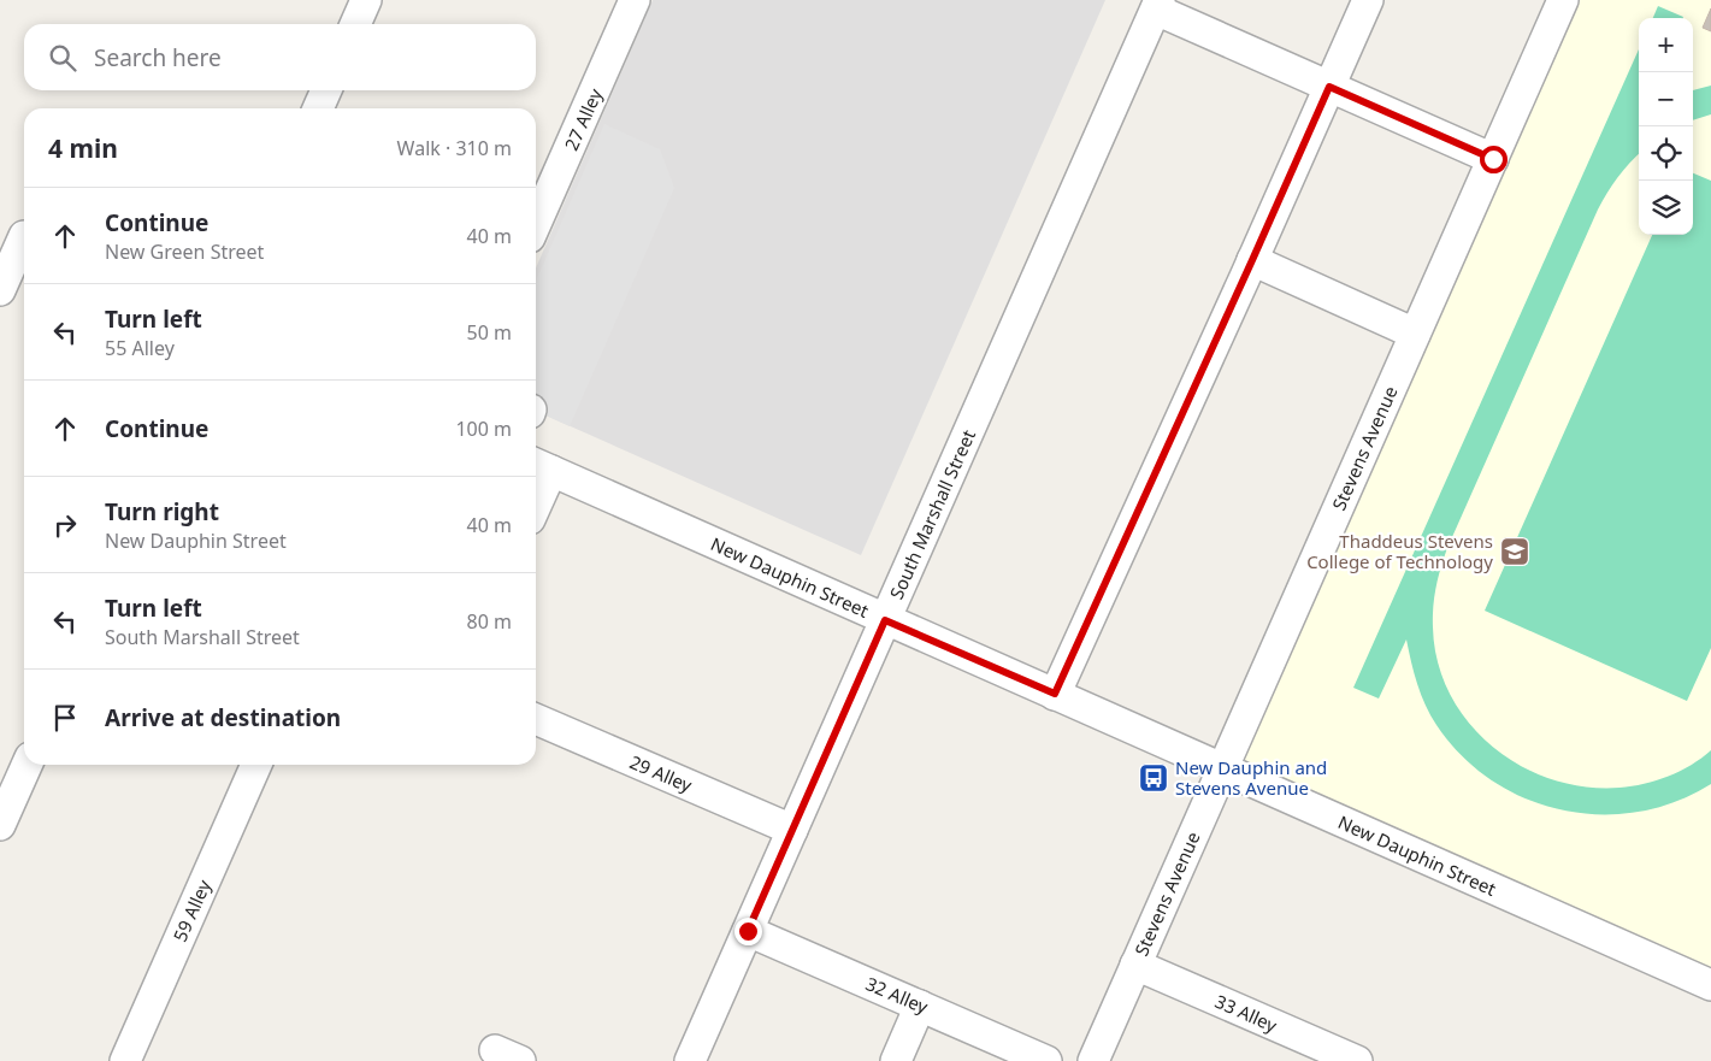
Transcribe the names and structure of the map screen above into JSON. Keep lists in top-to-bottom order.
{
  "streets": {
    "street": [
      "27 Alley",
      "Stevens Avenue",
      "South Marshall Street",
      "New Dauphin Street",
      "29 Alley",
      "59 Alley",
      "32 Alley",
      "33 Alley"
    ]
  },
  "crossings": [
    ["Stevens Avenue", "New Dauphin Street"],
    ["Stevens Avenue", "33 Alley"],
    ["South Marshall Street", "New Dauphin Street"],
    ["South Marshall Street", "29 Alley"],
    ["South Marshall Street", "32 Alley"]
  ],
  "places": {
    "school or university": ["Thaddeus Stevens College of Technology"],
    "bus stop": ["New Dauphin and Stevens Avenue"]
  },
  "page": {
    "map_buttons": ["+", "−"],
    "search": "Search here",
    "heading": ["4 min", "Walk · 310 m"],
    "list": [
      ["Continue", "New Green Street", "40 m"],
      ["Turn left", "55 Alley", "50 m"],
      ["Continue", "100 m"],
      ["Turn right", "New Dauphin Street", "40 m"],
      ["Turn left", "South Marshall Street", "80 m"],
      "Arrive at destination"
    ]
  }
}
